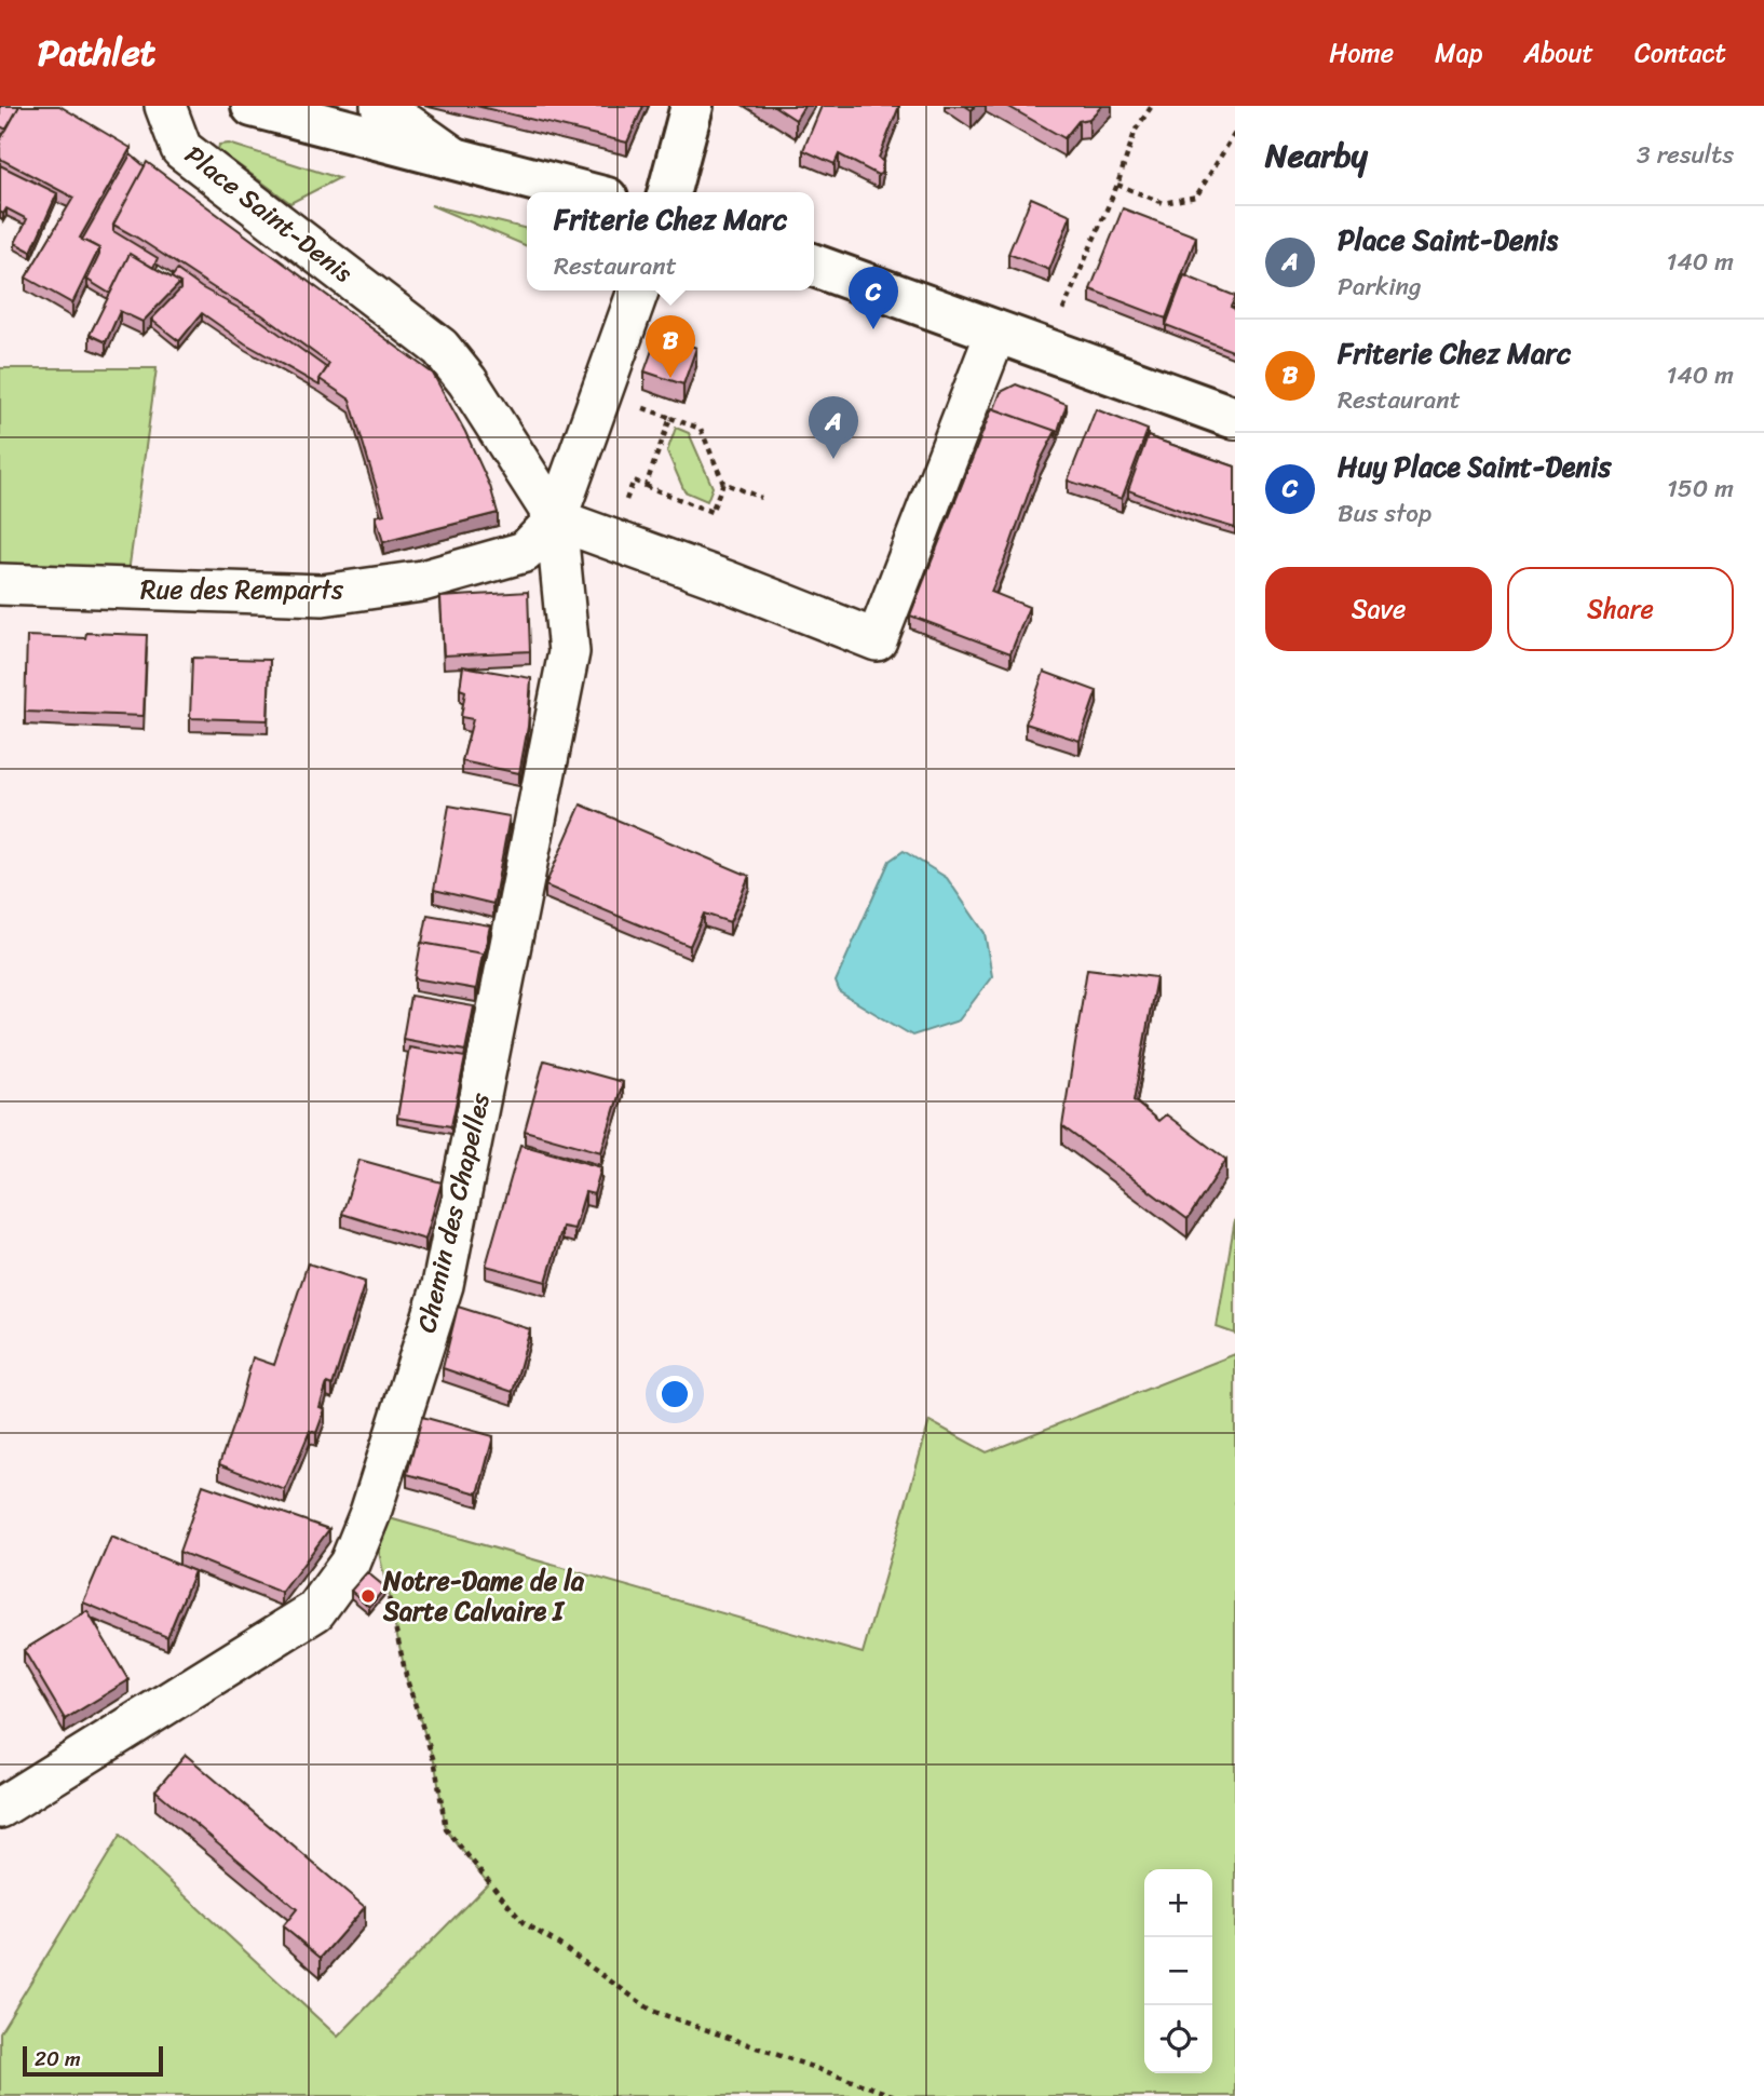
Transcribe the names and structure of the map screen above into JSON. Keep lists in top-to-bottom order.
{
  "streets": {
    "street": ["Place Saint-Denis", "Rue des Remparts", "Chemin des Chapelles"]
  },
  "crossings": [
    ["Place Saint-Denis", "Rue des Remparts"],
    ["Place Saint-Denis", "Chemin des Chapelles"],
    ["Rue des Remparts", "Chemin des Chapelles"]
  ],
  "places": ["Notre-Dame de la Sarte Calvaire I"],
  "scale_bar": "20 m",
  "page": {
    "header": "Pathlet",
    "nav": [
      "Home",
      "Map",
      "About",
      "Contact"
    ],
    "heading": ["Nearby", "3 results"],
    "popup": ["Friterie Chez Marc", "Restaurant"],
    "list": [
      {
        "mark": "A",
        "name": "Place Saint-Denis",
        "note": "Parking",
        "value": "140 m"
      },
      {
        "mark": "B",
        "name": "Friterie Chez Marc",
        "note": "Restaurant",
        "value": "140 m"
      },
      {
        "mark": "C",
        "name": "Huy Place Saint-Denis",
        "note": "Bus stop",
        "value": "150 m"
      }
    ],
    "pins": ["C", "B", "A"],
    "buttons": ["Save", "Share"],
    "map_buttons": ["+", "−"],
    "scale": "20 m"
  }
}
